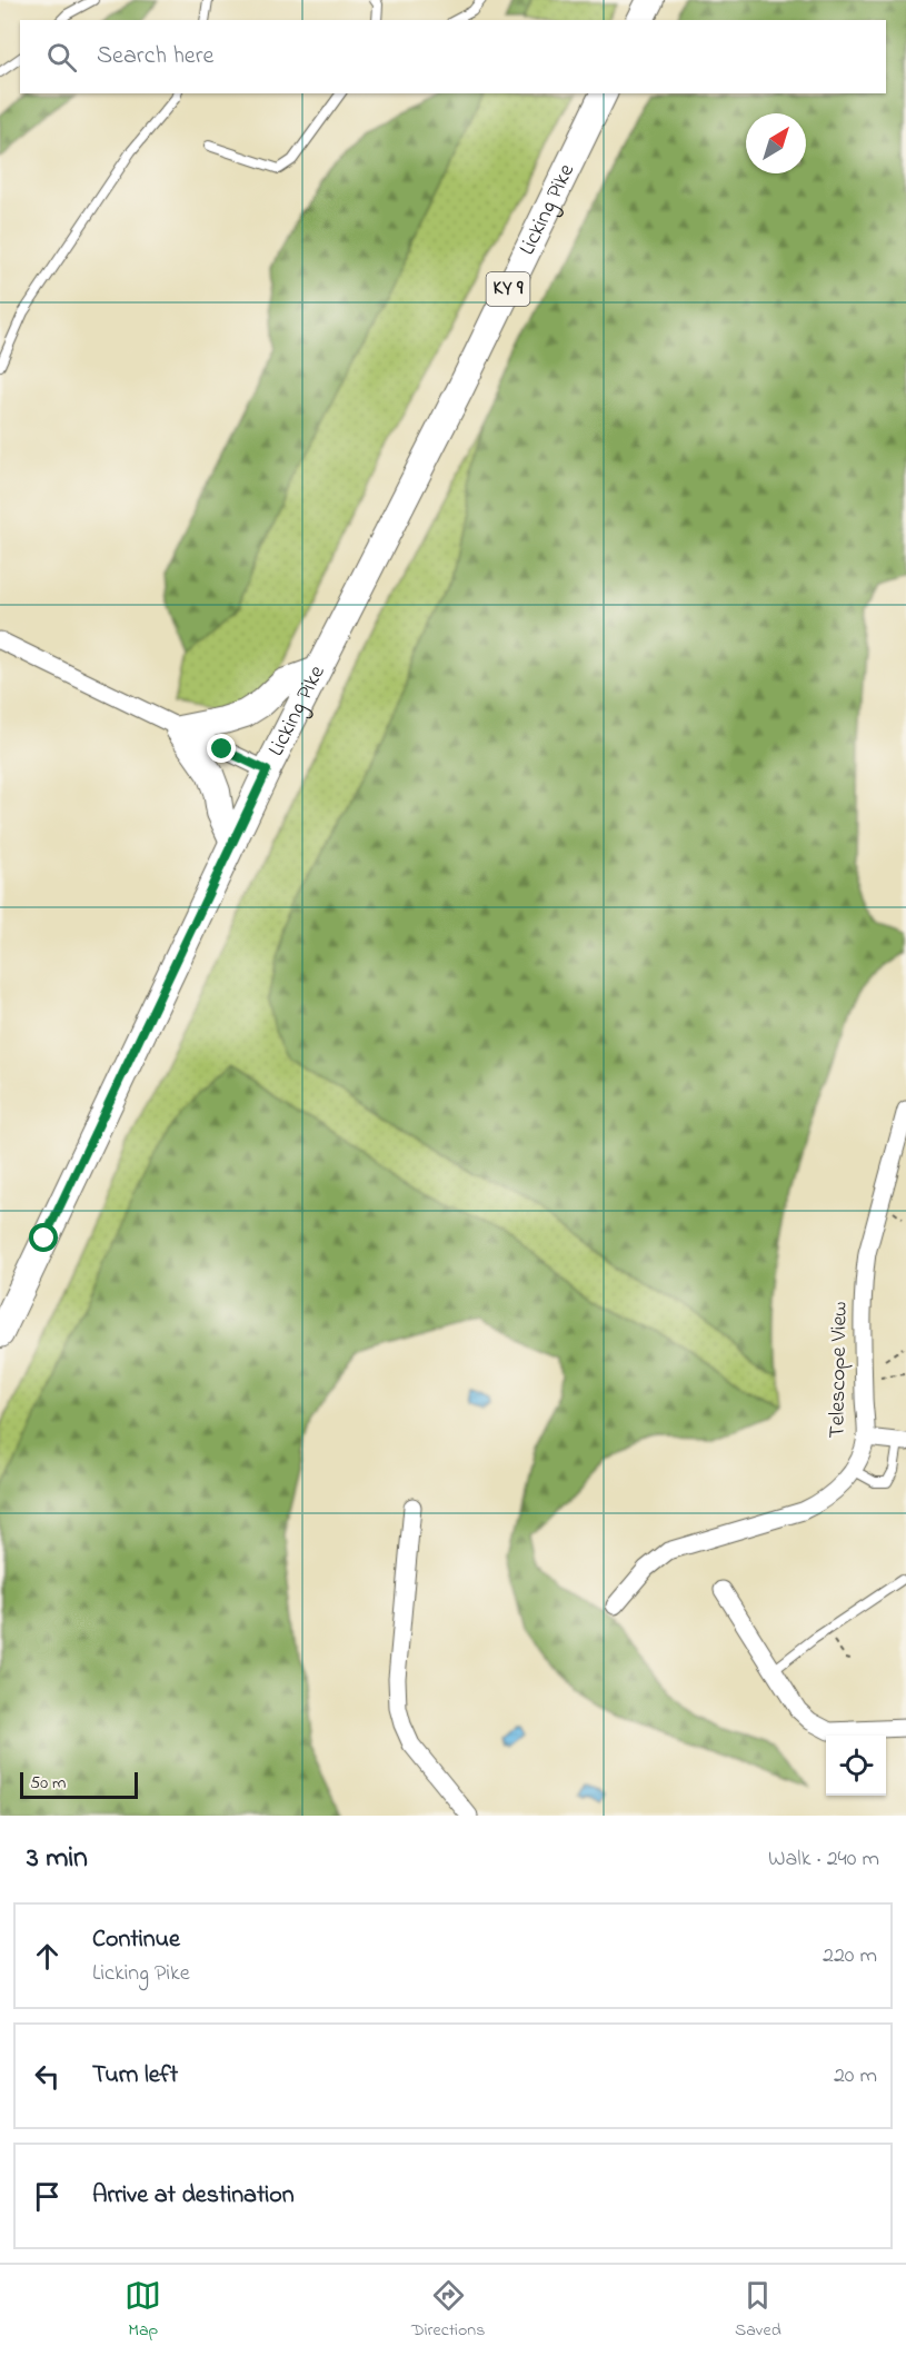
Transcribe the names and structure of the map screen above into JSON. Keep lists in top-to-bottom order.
{
  "streets": {
    "main road": ["Licking Pike", "KY 9"],
    "street": ["Telescope View"]
  },
  "scale_bar": "50 m",
  "north": "top right",
  "page": {
    "search": "Search here",
    "scale": "50 m",
    "heading": ["3 min", "Walk · 240 m"],
    "list": [
      ["Continue", "Licking Pike", "220 m"],
      ["Turn left", "20 m"],
      "Arrive at destination"
    ],
    "nav": ["Map", "Directions", "Saved"]
  }
}
